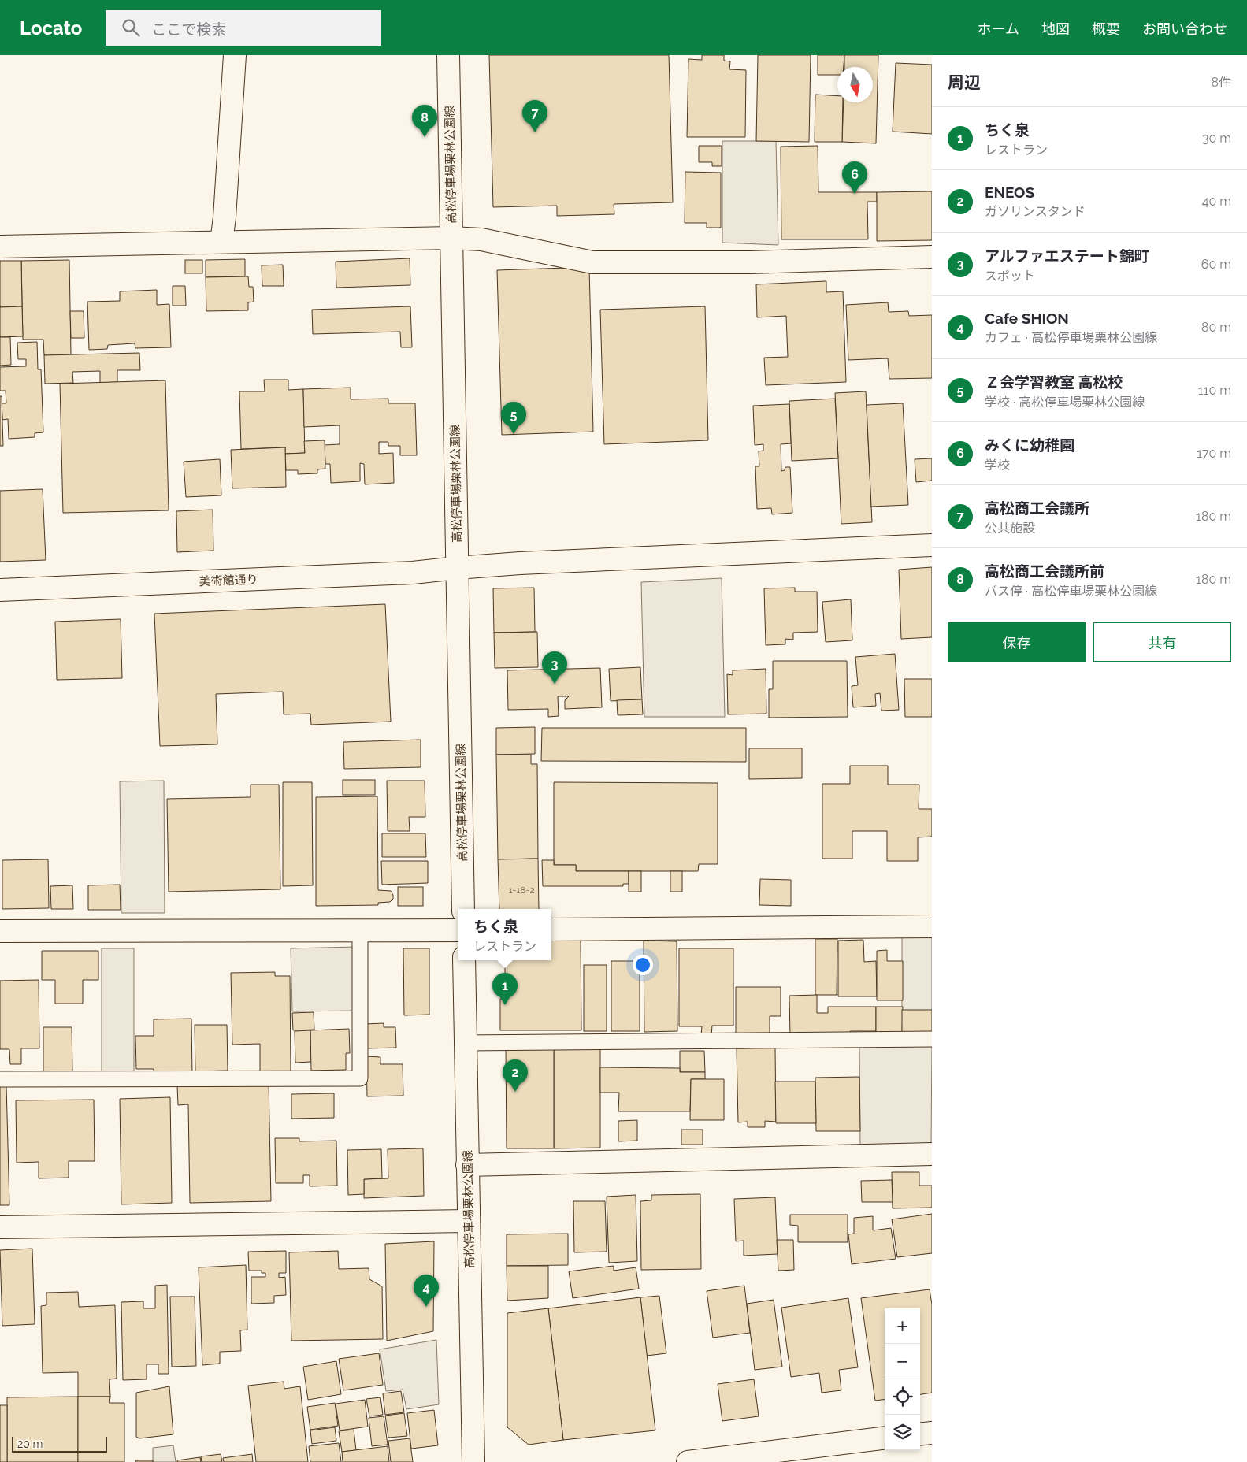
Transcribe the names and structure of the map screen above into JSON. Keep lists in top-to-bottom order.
{
  "streets": {
    "street": ["高松停車場栗林公園線", "美術館通り"]
  },
  "crossings": [
    ["高松停車場栗林公園線", "美術館通り"]
  ],
  "house_numbers": ["1-18-2"],
  "scale_bar": "20 m",
  "north": "bottom",
  "page": {
    "header": "Locato",
    "search": "ここで検索",
    "nav": [
      "ホーム",
      "地図",
      "概要",
      "お問い合わせ"
    ],
    "heading": ["周辺", "8件"],
    "pins": [
      "7",
      "8",
      "6",
      "5",
      "3",
      "1",
      "2",
      "4"
    ],
    "list": [
      {
        "mark": "1",
        "name": "ちく泉",
        "note": "レストラン",
        "value": "30 m"
      },
      {
        "mark": "2",
        "name": "ENEOS",
        "note": "ガソリンスタンド",
        "value": "40 m"
      },
      {
        "mark": "3",
        "name": "アルファエステート錦町",
        "note": "スポット",
        "value": "60 m"
      },
      {
        "mark": "4",
        "name": "Cafe SHION",
        "note": "カフェ · 高松停車場栗林公園線",
        "value": "80 m"
      },
      {
        "mark": "5",
        "name": "Ｚ会学習教室 高松校",
        "note": "学校 · 高松停車場栗林公園線",
        "value": "110 m"
      },
      {
        "mark": "6",
        "name": "みくに幼稚園",
        "note": "学校",
        "value": "170 m"
      },
      {
        "mark": "7",
        "name": "高松商工会議所",
        "note": "公共施設",
        "value": "180 m"
      },
      {
        "mark": "8",
        "name": "高松商工会議所前",
        "note": "バス停 · 高松停車場栗林公園線",
        "value": "180 m"
      }
    ],
    "buttons": ["保存", "共有"],
    "popup": ["ちく泉", "レストラン"],
    "map_buttons": ["+", "−"],
    "scale": "20 m"
  }
}
